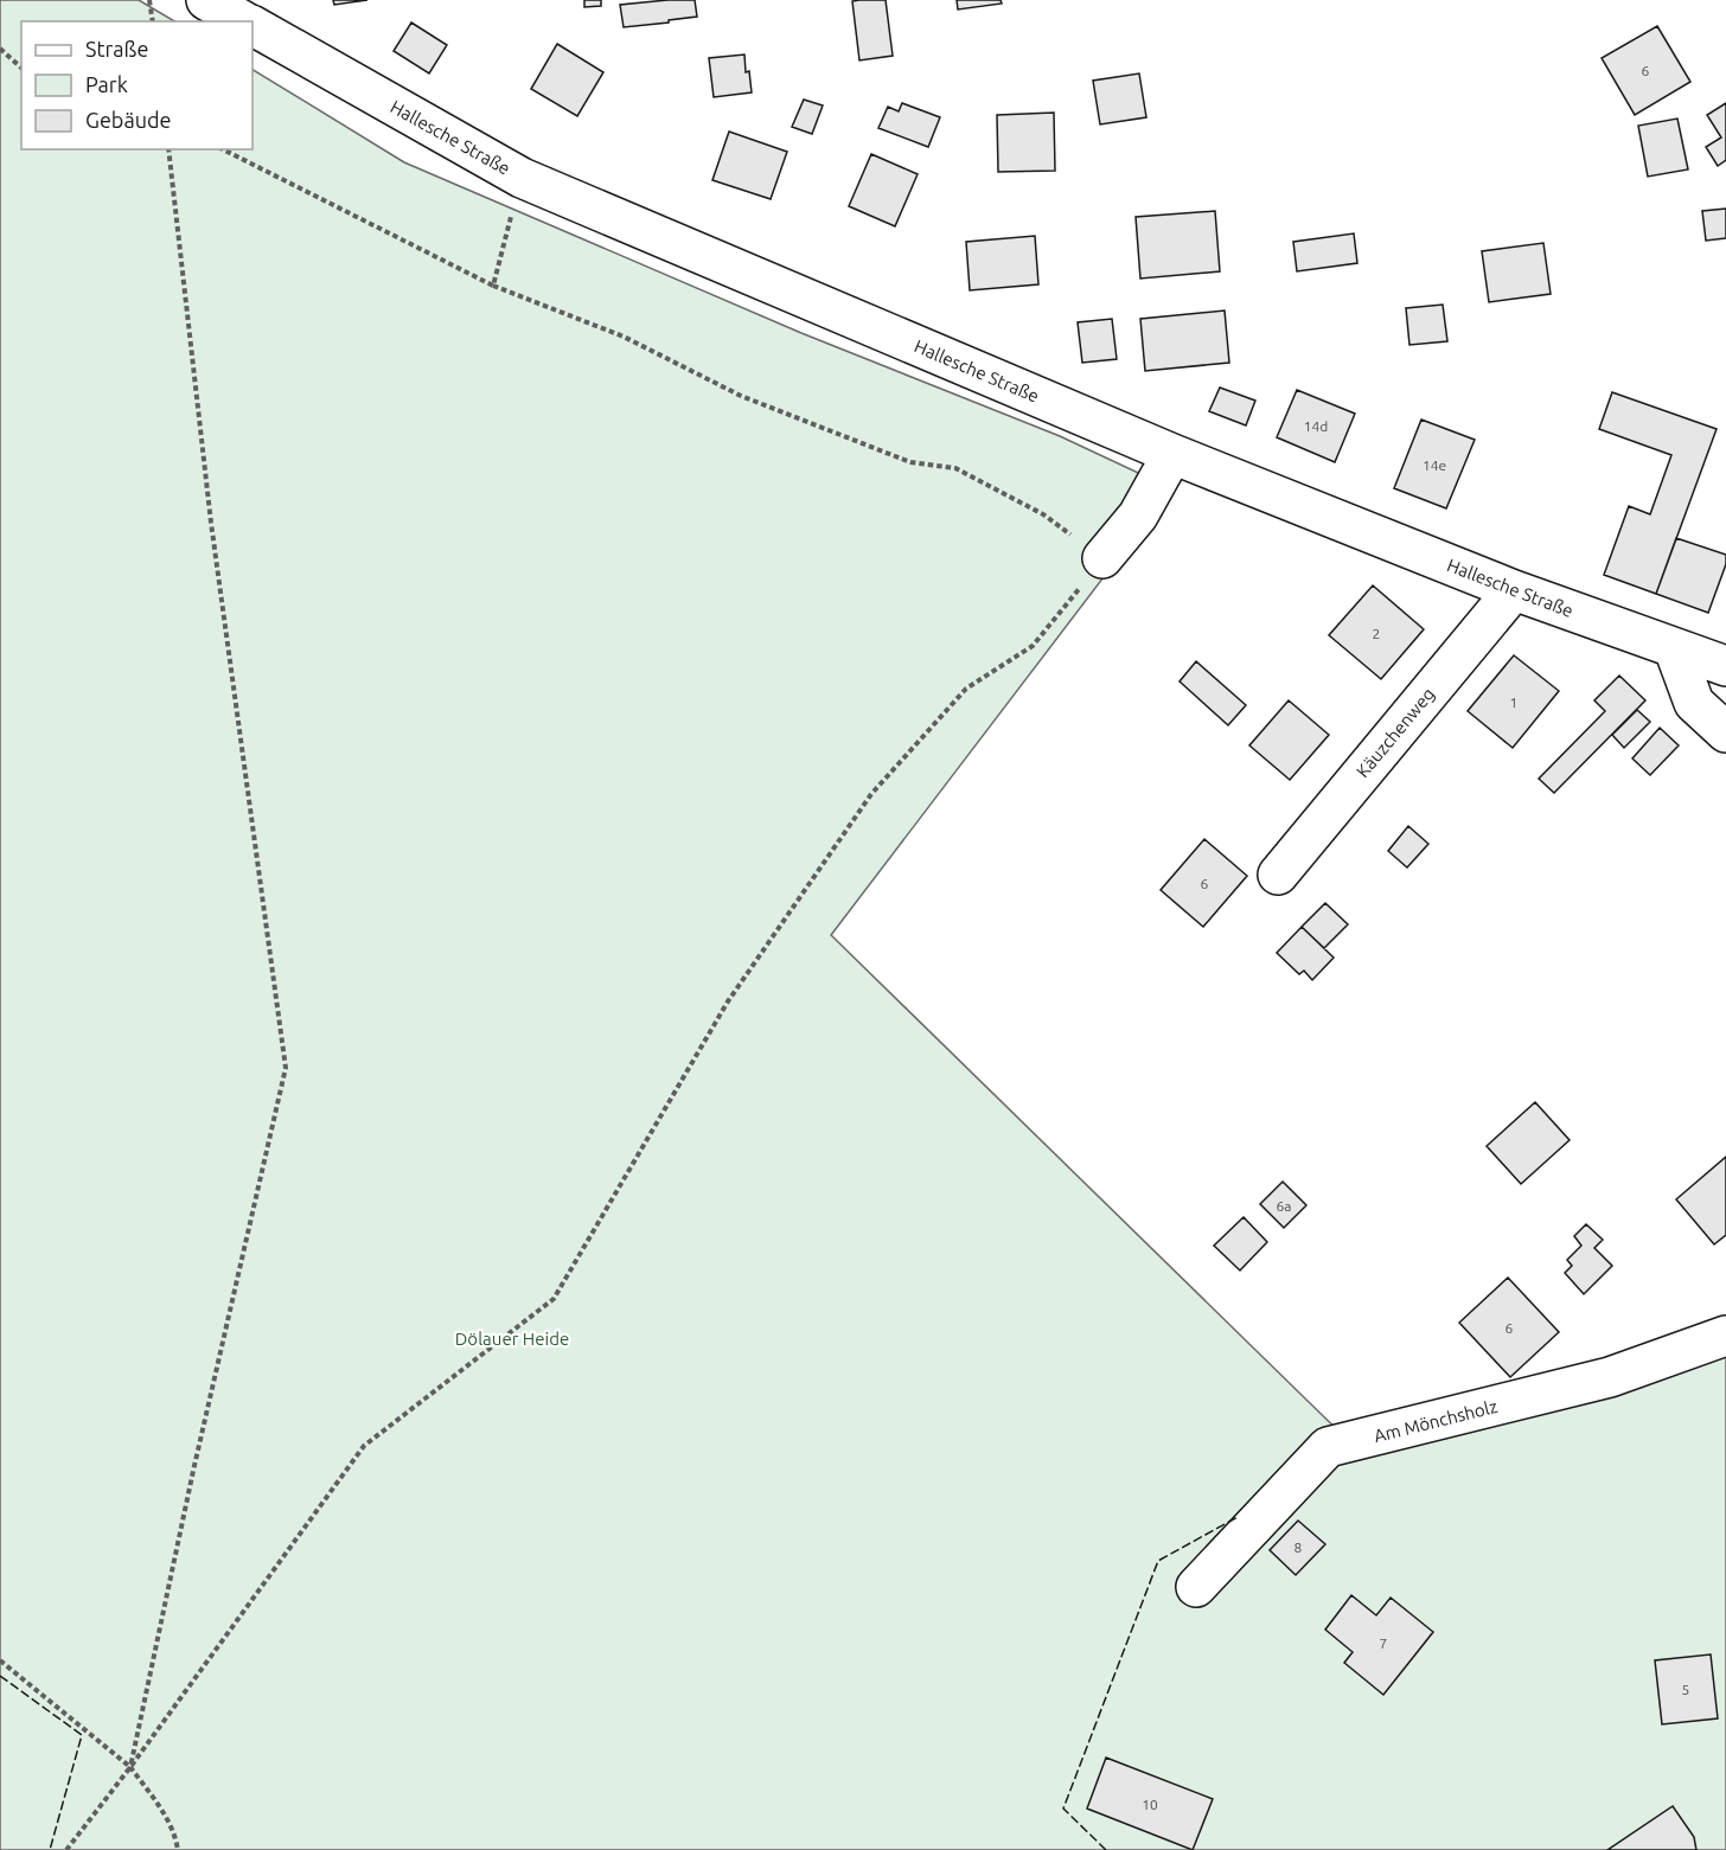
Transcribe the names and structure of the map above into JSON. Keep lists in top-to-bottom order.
{
  "streets": {
    "street": ["Hallesche Straße", "Käuzchenweg", "Am Mönchsholz"]
  },
  "crossings": [
    ["Hallesche Straße", "Käuzchenweg"]
  ],
  "parks": ["Dölauer Heide"],
  "house_numbers": [
    "6",
    "14d",
    "14e",
    "2",
    "1",
    "6",
    "6a",
    "6",
    "8",
    "7",
    "5",
    "10"
  ],
  "legend": ["Straße", "Park", "Gebäude"]
}
